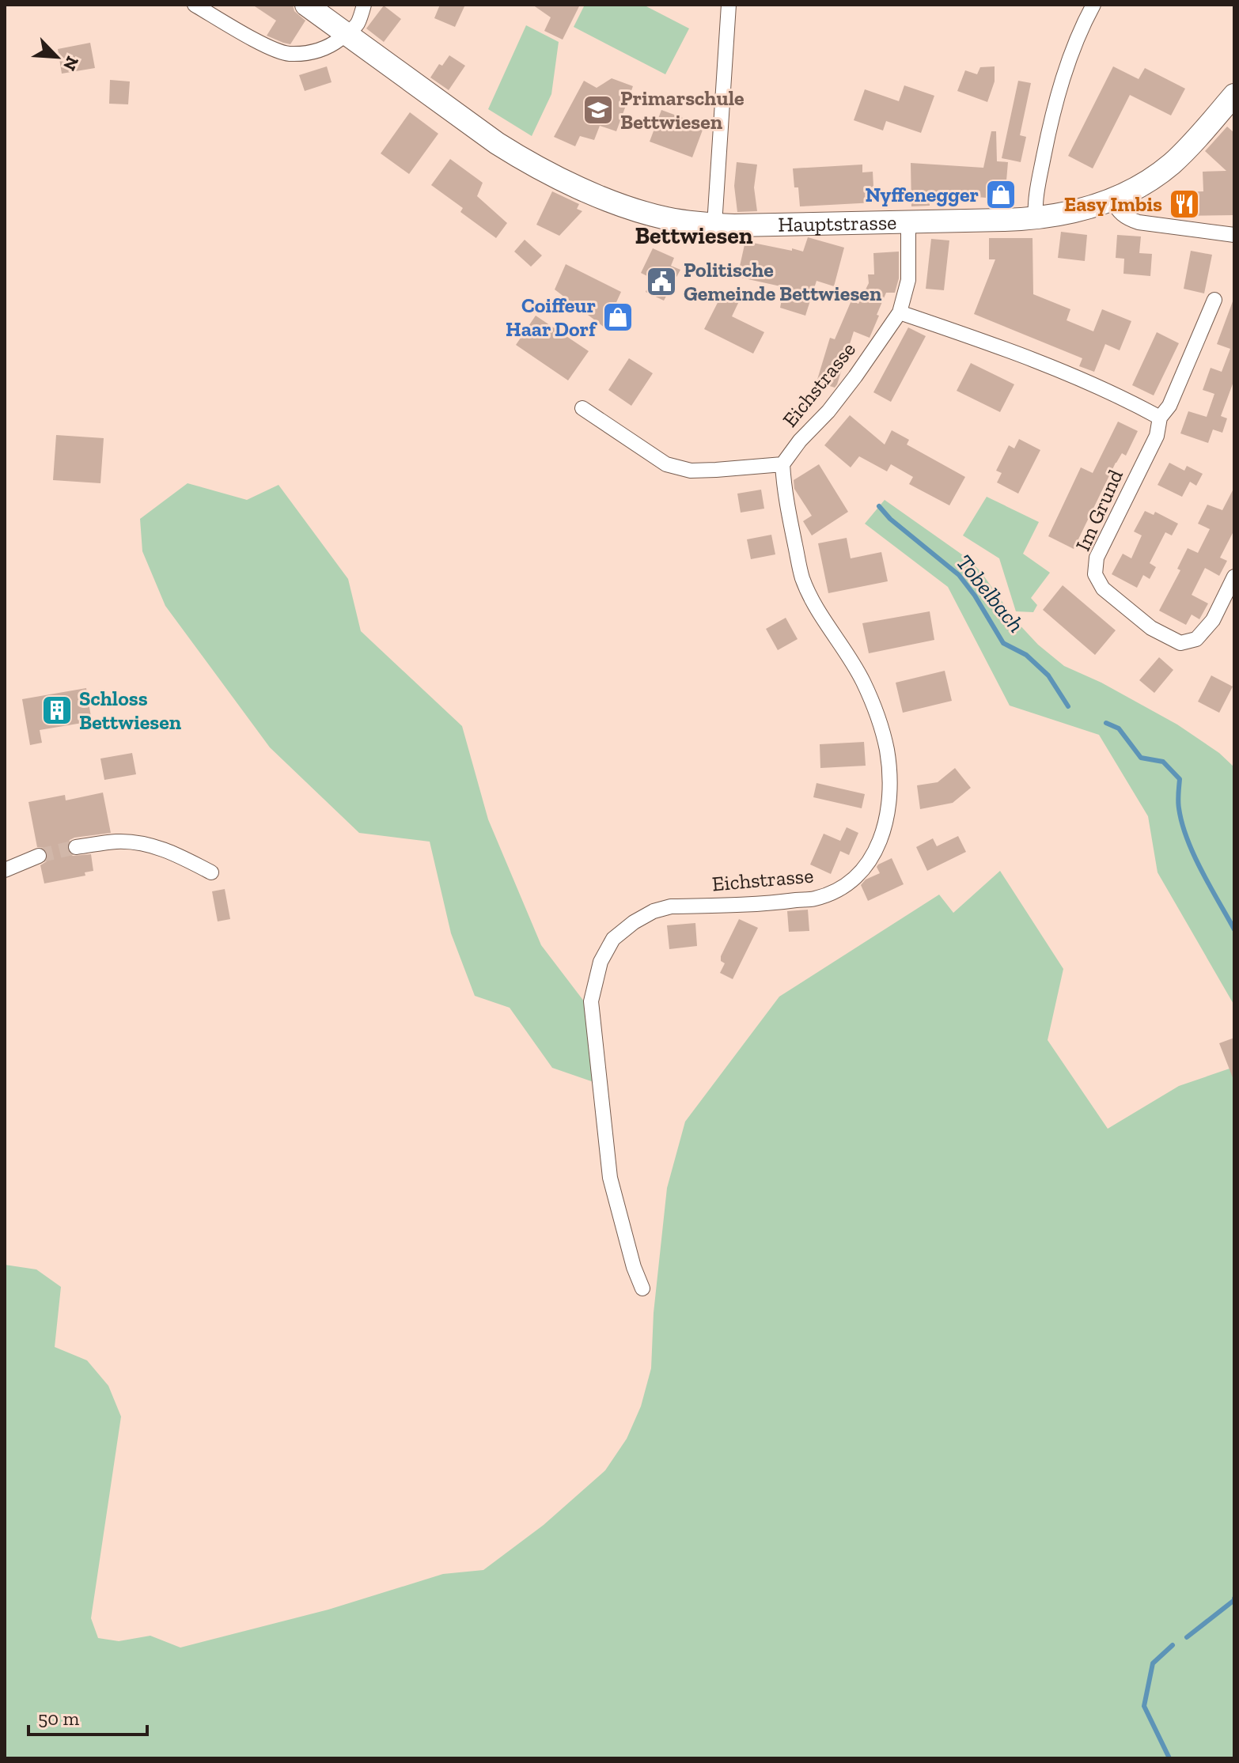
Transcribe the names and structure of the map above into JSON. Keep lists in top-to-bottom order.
{
  "streets": {
    "main road": ["Hauptstrasse"],
    "street": ["Eichstrasse", "Im Grund"]
  },
  "crossings": [
    ["Hauptstrasse", "Eichstrasse"]
  ],
  "districts": ["Bettwiesen"],
  "water": ["Tobelbach"],
  "places": {
    "school or university": ["Primarschule Bettwiesen"],
    "shop": ["Nyffenegger", "Coiffeur Haar Dorf"],
    "restaurant": ["Easy Imbis"],
    "public building": ["Politische Gemeinde Bettwiesen"],
    "building": ["Schloss Bettwiesen"]
  },
  "scale_bar": "50 m",
  "north": "bottom right"
}
